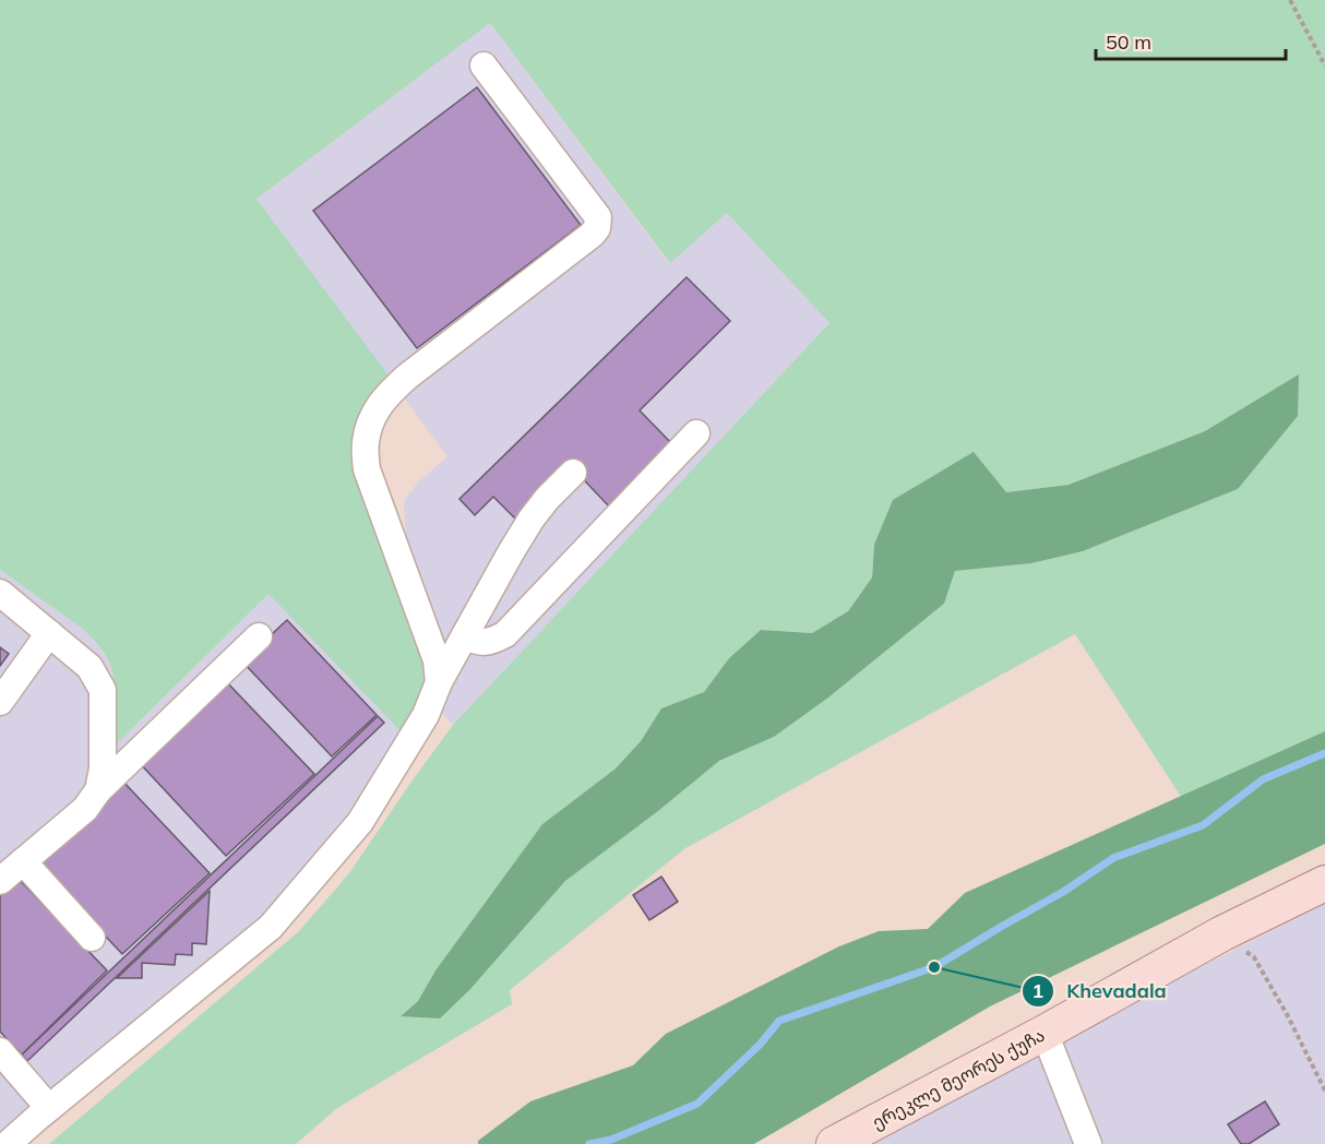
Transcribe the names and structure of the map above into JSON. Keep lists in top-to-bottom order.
{
  "streets": {
    "main road": ["ერეკლე მეორეს ქუჩა"]
  },
  "places": ["Khevadala"],
  "scale_bar": "50 m"
}
